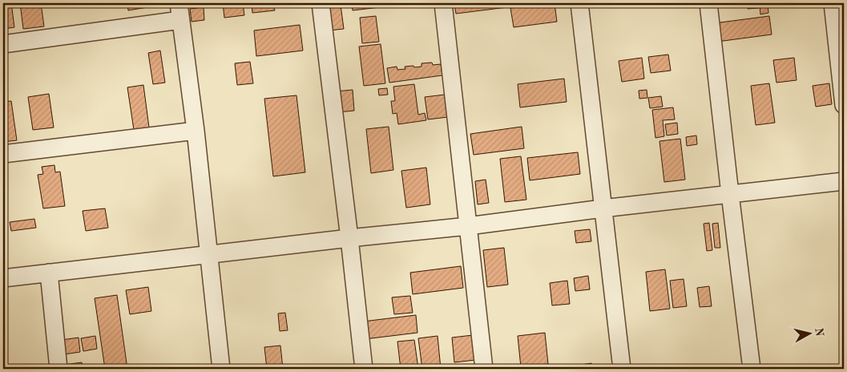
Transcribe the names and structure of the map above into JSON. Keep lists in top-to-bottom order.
{
  "north": "right"
}
